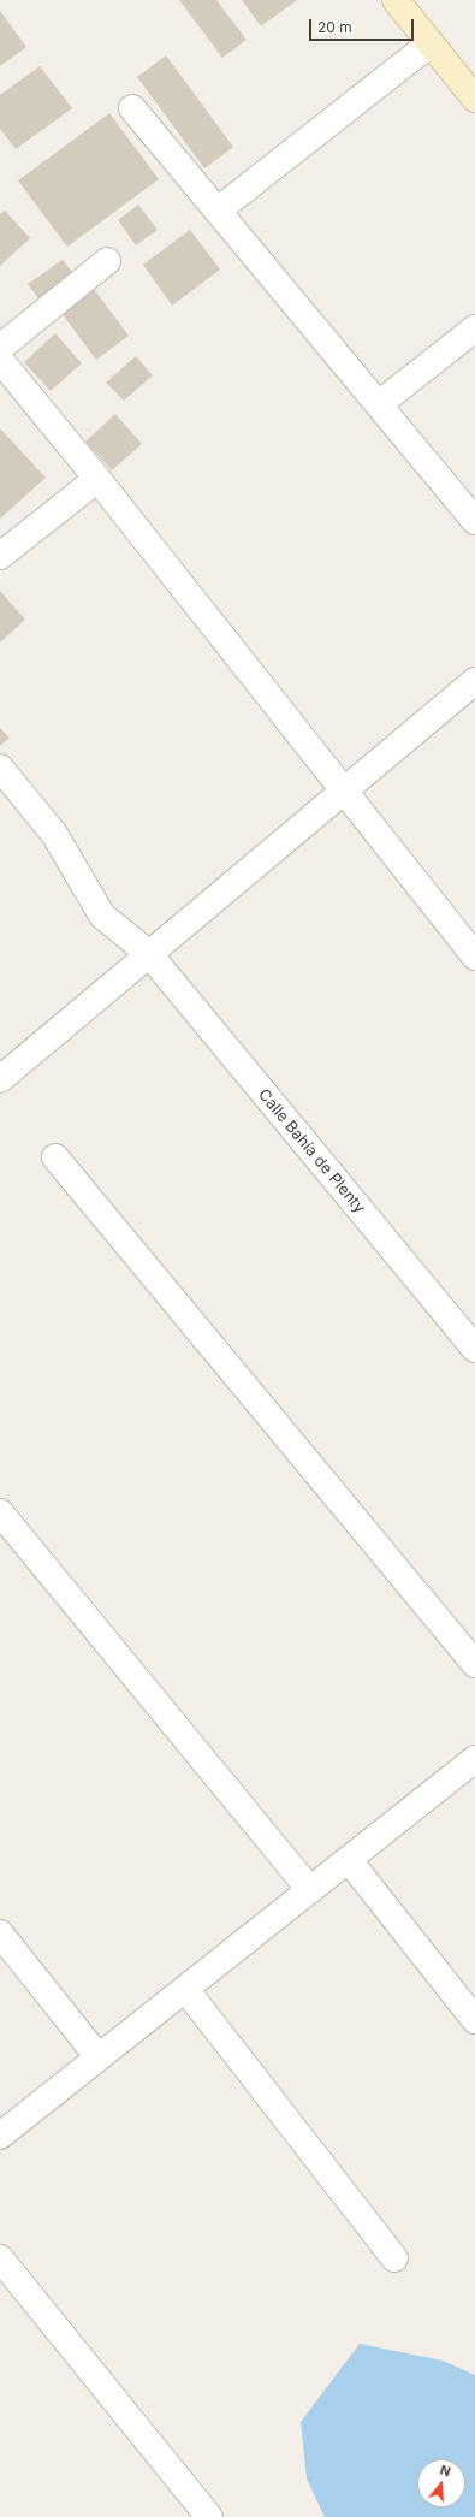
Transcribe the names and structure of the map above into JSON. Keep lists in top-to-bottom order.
{
  "streets": {
    "street": ["Calle Bahía de Plenty"]
  },
  "scale_bar": "20 m",
  "north": "top"
}
